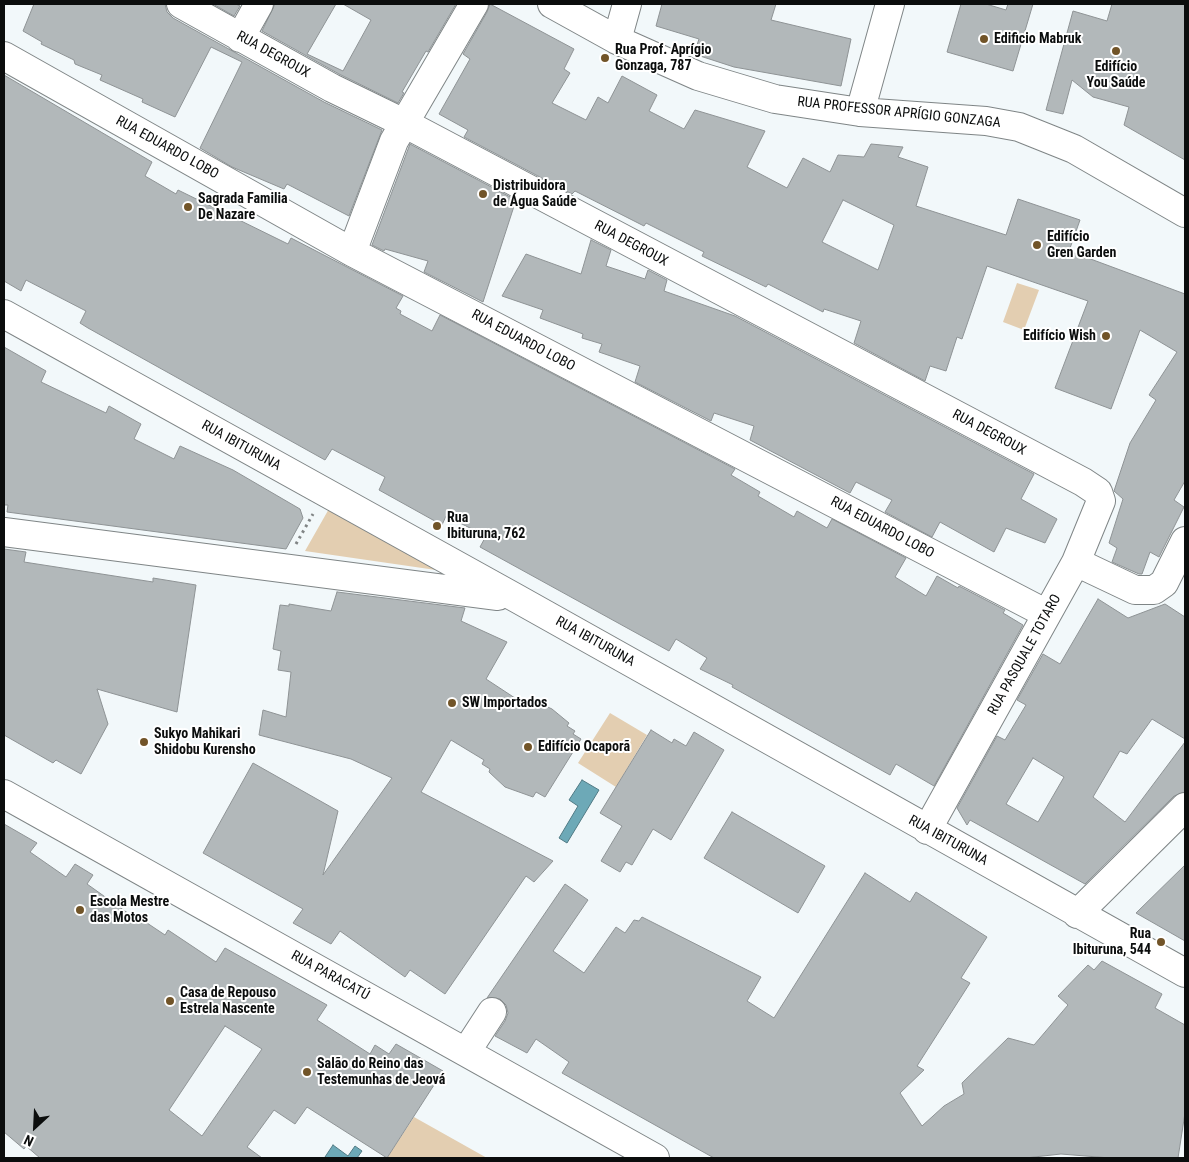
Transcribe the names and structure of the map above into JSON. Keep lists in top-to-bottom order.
{
  "streets": {
    "street": [
      "RUA DEGROUX",
      "RUA PROFESSOR APRÍGIO GONZAGA",
      "RUA EDUARDO LOBO",
      "RUA IBITURUNA",
      "RUA PASQUALE TOTARO",
      "RUA PARACATÚ"
    ]
  },
  "crossings": [
    ["RUA DEGROUX", "RUA PASQUALE TOTARO"],
    ["RUA EDUARDO LOBO", "RUA PASQUALE TOTARO"],
    ["RUA IBITURUNA", "RUA PASQUALE TOTARO"]
  ],
  "places": [
    "Edificio Mabruk",
    "Edifício You Saúde",
    "Rua Prof. Aprígio Gonzaga, 787",
    "Distribuidora de Água Saúde",
    "Sagrada Familia De Nazare",
    "Edifício Gren Garden",
    "Edifício Wish",
    "Rua Ibituruna, 762",
    "SW Importados",
    "Sukyo Mahikari Shidobu Kurensho",
    "Edifício Ocaporã",
    "Escola Mestre das Motos",
    "Rua Ibituruna, 544",
    "Casa de Repouso Estrela Nascente",
    "Salão do Reino das Testemunhas de Jeová"
  ],
  "north": "bottom left"
}
